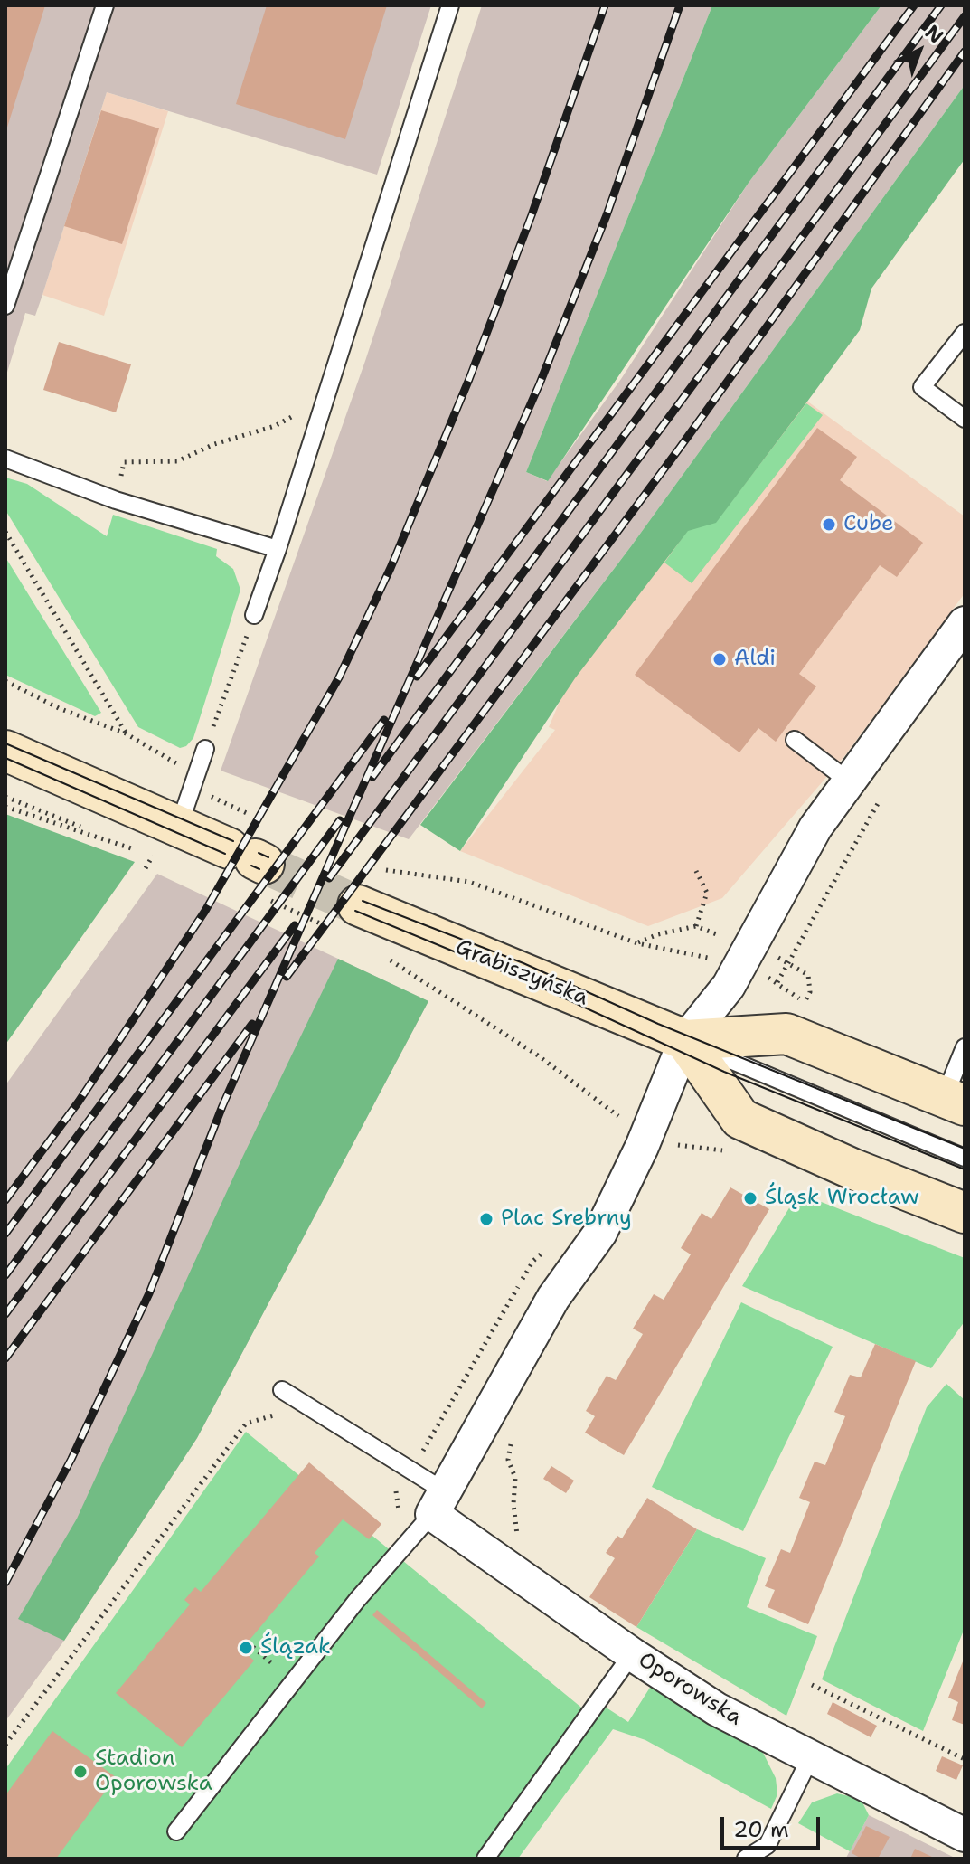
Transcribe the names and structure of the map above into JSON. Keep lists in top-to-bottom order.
{
  "streets": {
    "main road": ["Grabiszyńska"],
    "street": ["Oporowska"]
  },
  "places": [
    "Cube",
    "Aldi",
    "Śląsk Wrocław",
    "Plac Srebrny",
    "Ślązak",
    "Stadion Oporowska"
  ],
  "scale_bar": "20 m",
  "north": "top right"
}
